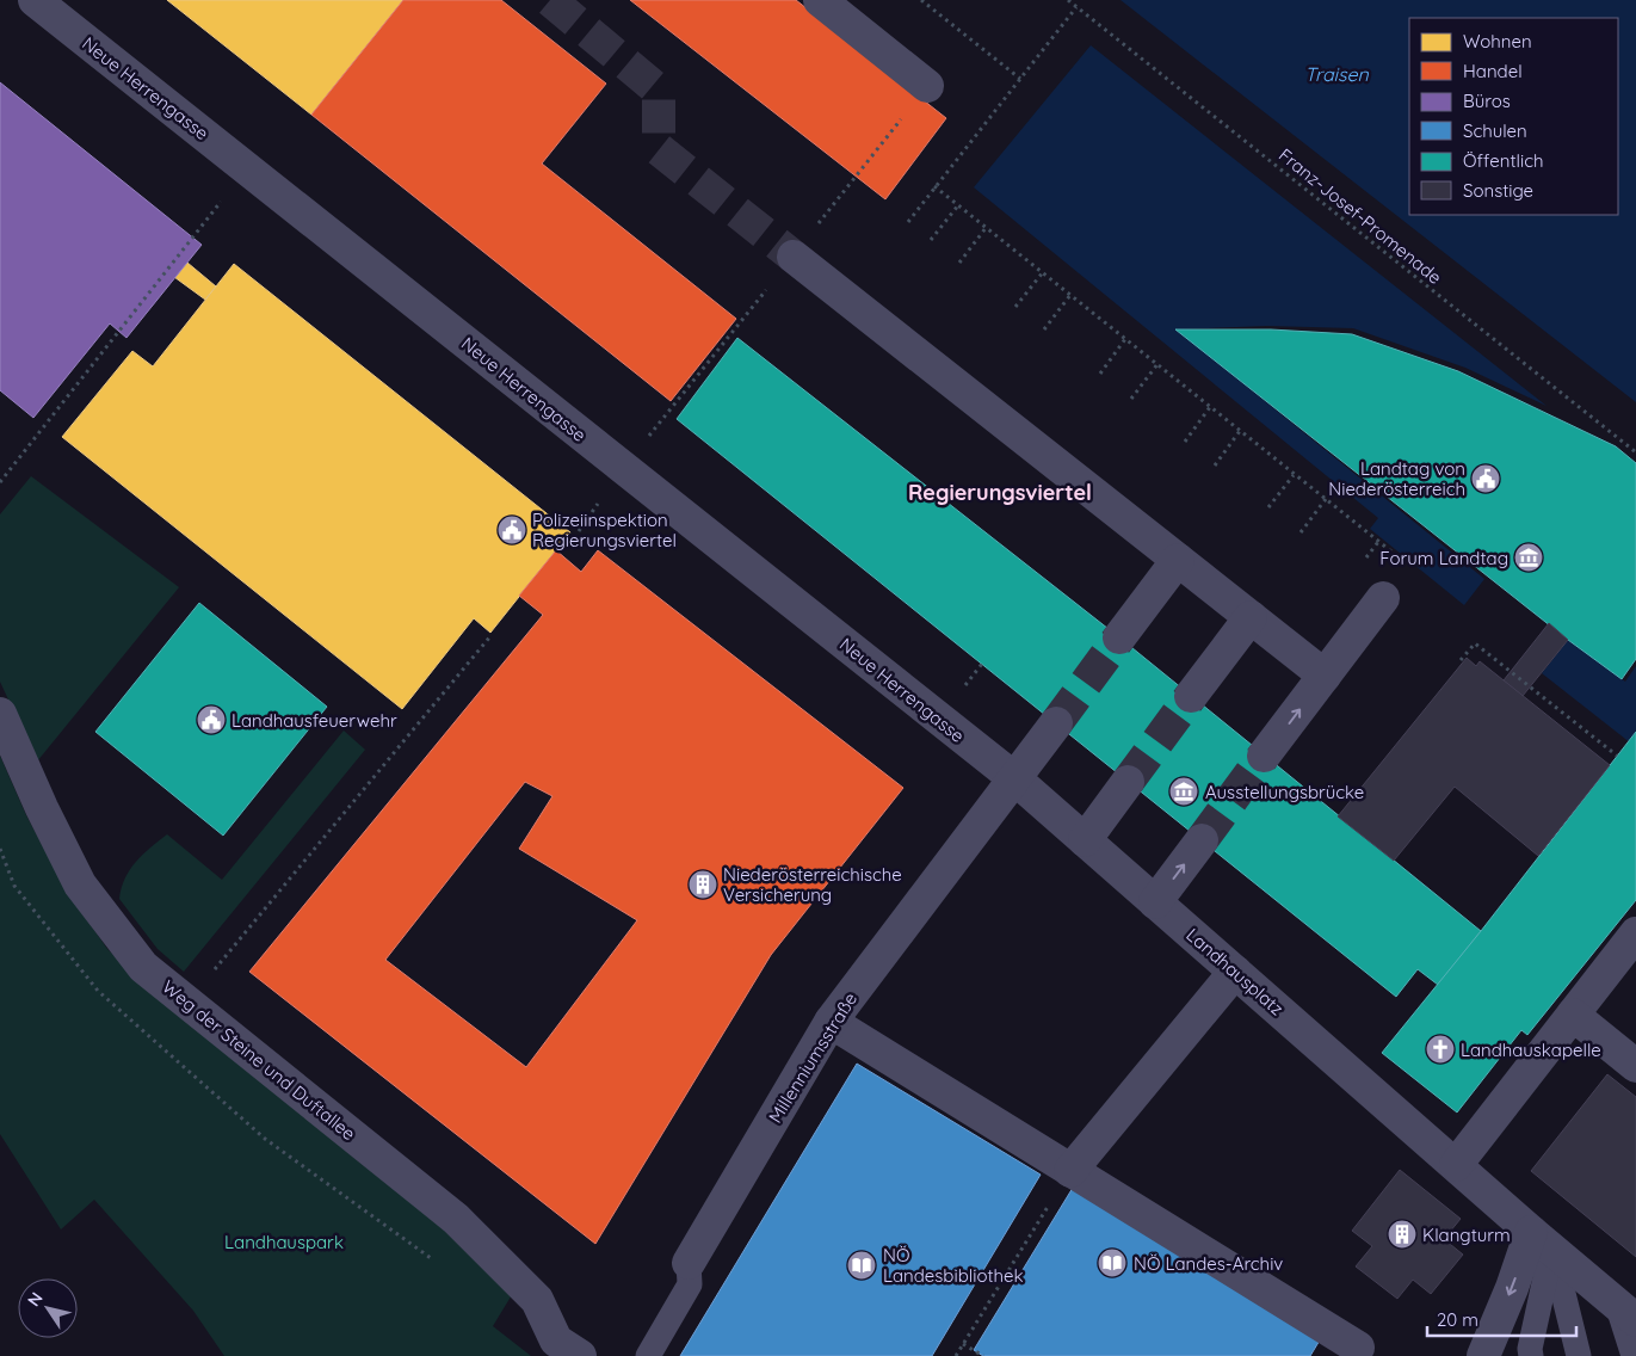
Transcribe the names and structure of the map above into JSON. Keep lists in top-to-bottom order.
{
  "streets": {
    "street": [
      "Neue Herrengasse",
      "Landhausplatz",
      "Millenniumsstraße",
      "Weg der Steine und Duftallee"
    ],
    "path": ["Franz-Josef-Promenade"]
  },
  "crossings": [
    ["Neue Herrengasse", "Landhausplatz"],
    ["Neue Herrengasse", "Millenniumsstraße"],
    ["Landhausplatz", "Millenniumsstraße"]
  ],
  "districts": ["Regierungsviertel"],
  "water": ["Traisen"],
  "parks": ["Landhauspark"],
  "places": {
    "public building": ["Landtag von Niederösterreich", "Polizeiinspektion Regierungsviertel", "Landhausfeuerwehr"],
    "museum": ["Forum Landtag", "Ausstellungsbrücke"],
    "building": ["Niederösterreichische Versicherung", "Klangturm"],
    "church": ["Landhauskapelle"],
    "library": ["NÖ Landes-Archiv", "NÖ Landesbibliothek"]
  },
  "legend": [
    "Wohnen",
    "Handel",
    "Büros",
    "Schulen",
    "Öffentlich",
    "Sonstige"
  ],
  "scale_bar": "20 m",
  "north": "top left"
}
